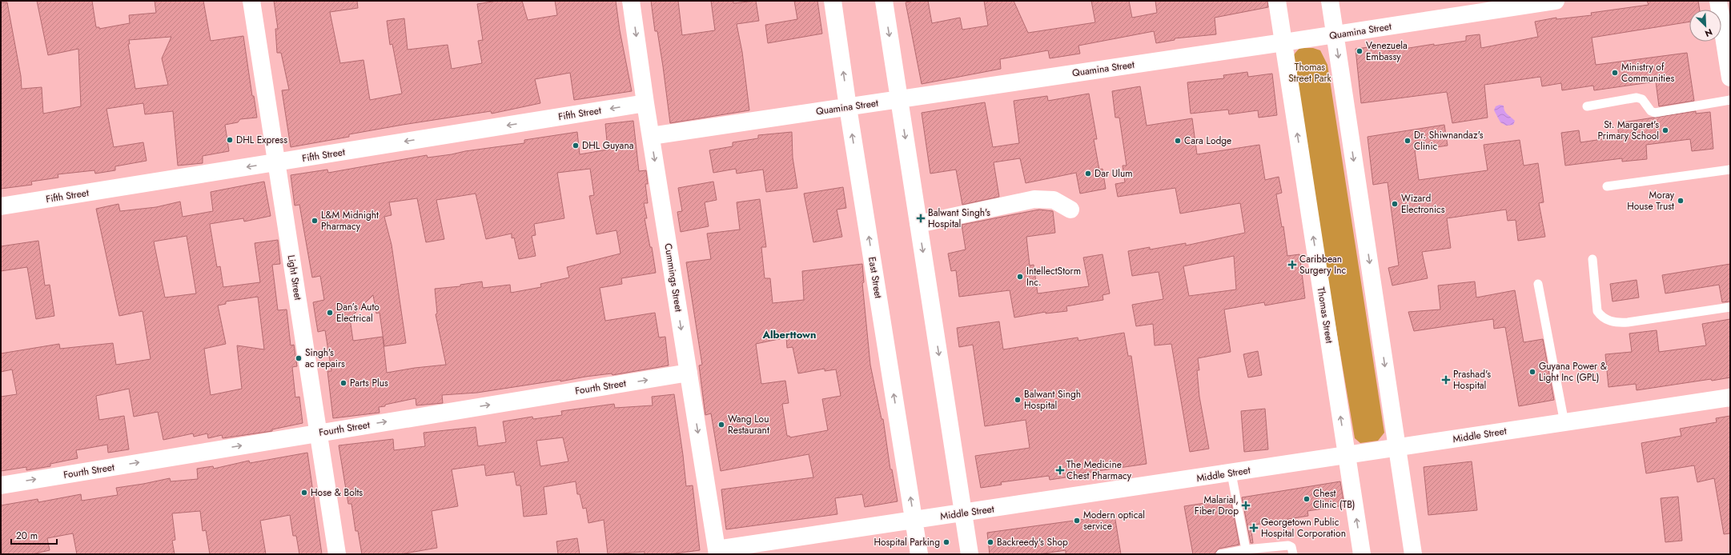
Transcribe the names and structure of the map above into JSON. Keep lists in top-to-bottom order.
{
  "streets": {
    "street": [
      "Quamina Street",
      "Fifth Street",
      "Light Street",
      "Cummings Street",
      "East Street",
      "Thomas Street",
      "Fourth Street",
      "Middle Street"
    ]
  },
  "crossings": [
    ["Quamina Street", "Cummings Street"],
    ["Quamina Street", "East Street"],
    ["Quamina Street", "Thomas Street"],
    ["Fifth Street", "Light Street"],
    ["Fifth Street", "Cummings Street"],
    ["Light Street", "Fourth Street"],
    ["Cummings Street", "Fourth Street"],
    ["Cummings Street", "Middle Street"],
    ["East Street", "Middle Street"],
    ["Thomas Street", "Middle Street"]
  ],
  "one_way": ["Fifth Street", "Cummings Street", "Fourth Street"],
  "districts": ["Alberttown"],
  "parks": ["Thomas Street Park"],
  "places": {
    "other": [
      "Venezuela Embassy",
      "Ministry of Communities",
      "St. Margaret's Primary School",
      "DHL Express",
      "Cara Lodge",
      "Dr. Shiwnandaz's Clinic",
      "DHL Guyana",
      "Dar Ulum",
      "Moray House Trust",
      "Wizard Electronics",
      "L&M Midnight Pharmacy",
      "IntellectStorm Inc.",
      "Dan’s Auto Electrical",
      "Singh's ac repairs",
      "Guyana Power & Light Inc (GPL)",
      "Parts Plus",
      "Balwant Singh Hospital",
      "Wang Lou Restaurant",
      "Hose & Bolts",
      "Chest Clinic (TB)",
      "Modern optical service",
      "Hospital Parking",
      "Backreedy's Shop"
    ],
    "health": [
      "Balwant Singh's Hospital",
      "Caribbean Surgery Inc",
      "Prashad's Hospital",
      "The Medicine Chest Pharmacy",
      "Malarial, Fiber Drop",
      "Georgetown Public Hospital Corporation"
    ]
  },
  "scale_bar": "20 m",
  "north": "bottom right"
}
